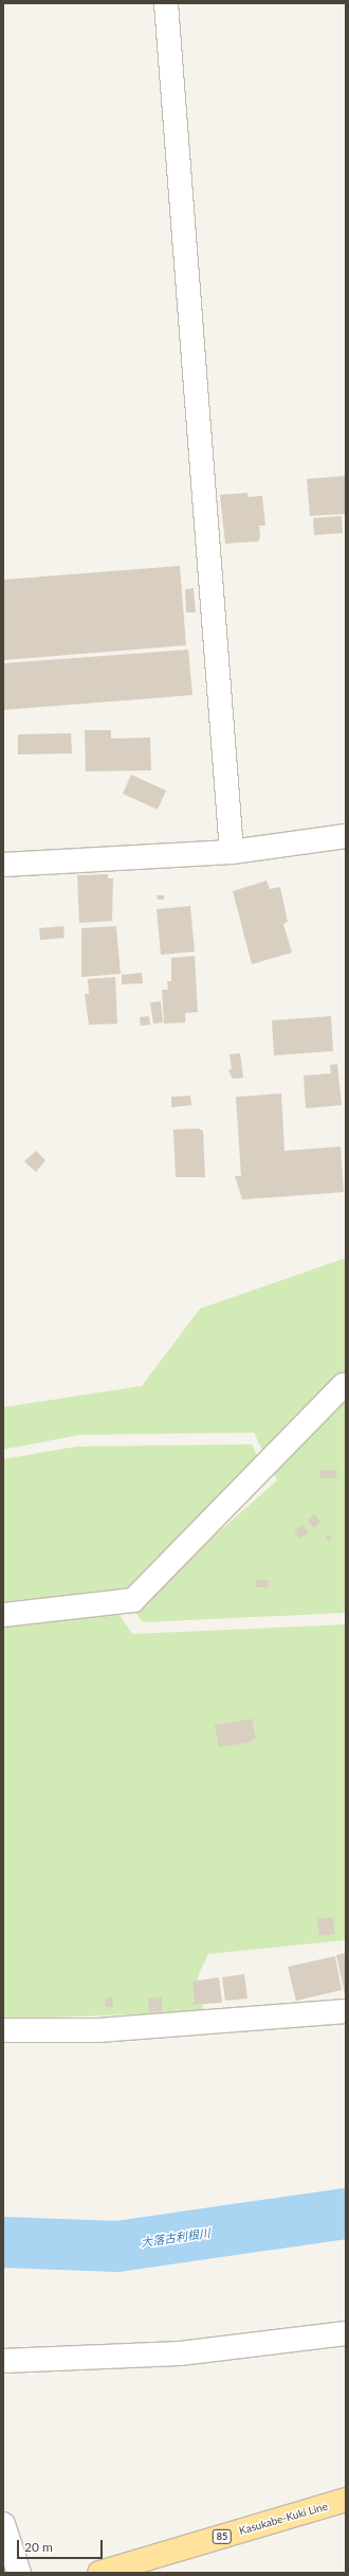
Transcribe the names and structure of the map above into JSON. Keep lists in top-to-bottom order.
{
  "streets": {
    "main road": ["Kasukabe-Kuki Line", "85"]
  },
  "water": ["大落古利根川"],
  "scale_bar": "20 m"
}
